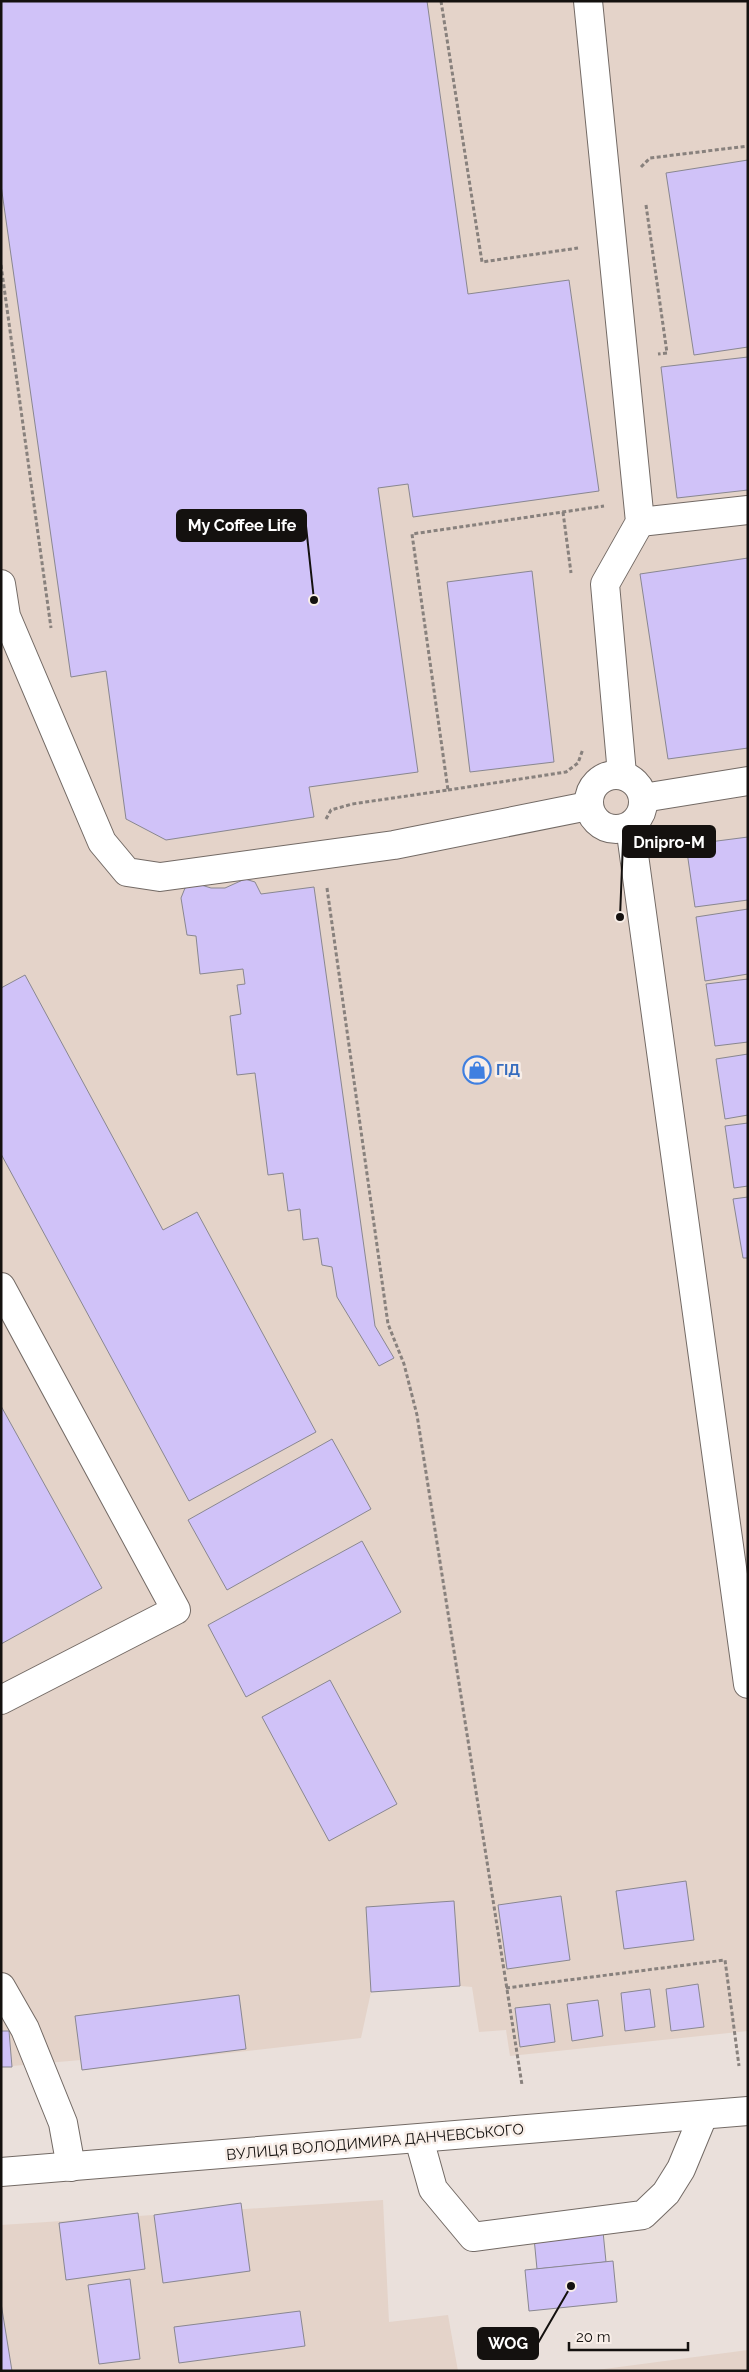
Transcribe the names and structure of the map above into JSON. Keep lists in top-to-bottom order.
{
  "streets": {
    "street": ["ВУЛИЦЯ ВОЛОДИМИРА ДАНЧЕВСЬКОГО"]
  },
  "places": {
    "other": ["My Coffee Life", "Dnipro-M", "WOG"],
    "shop": ["ГІД"]
  },
  "scale_bar": "20 m"
}
